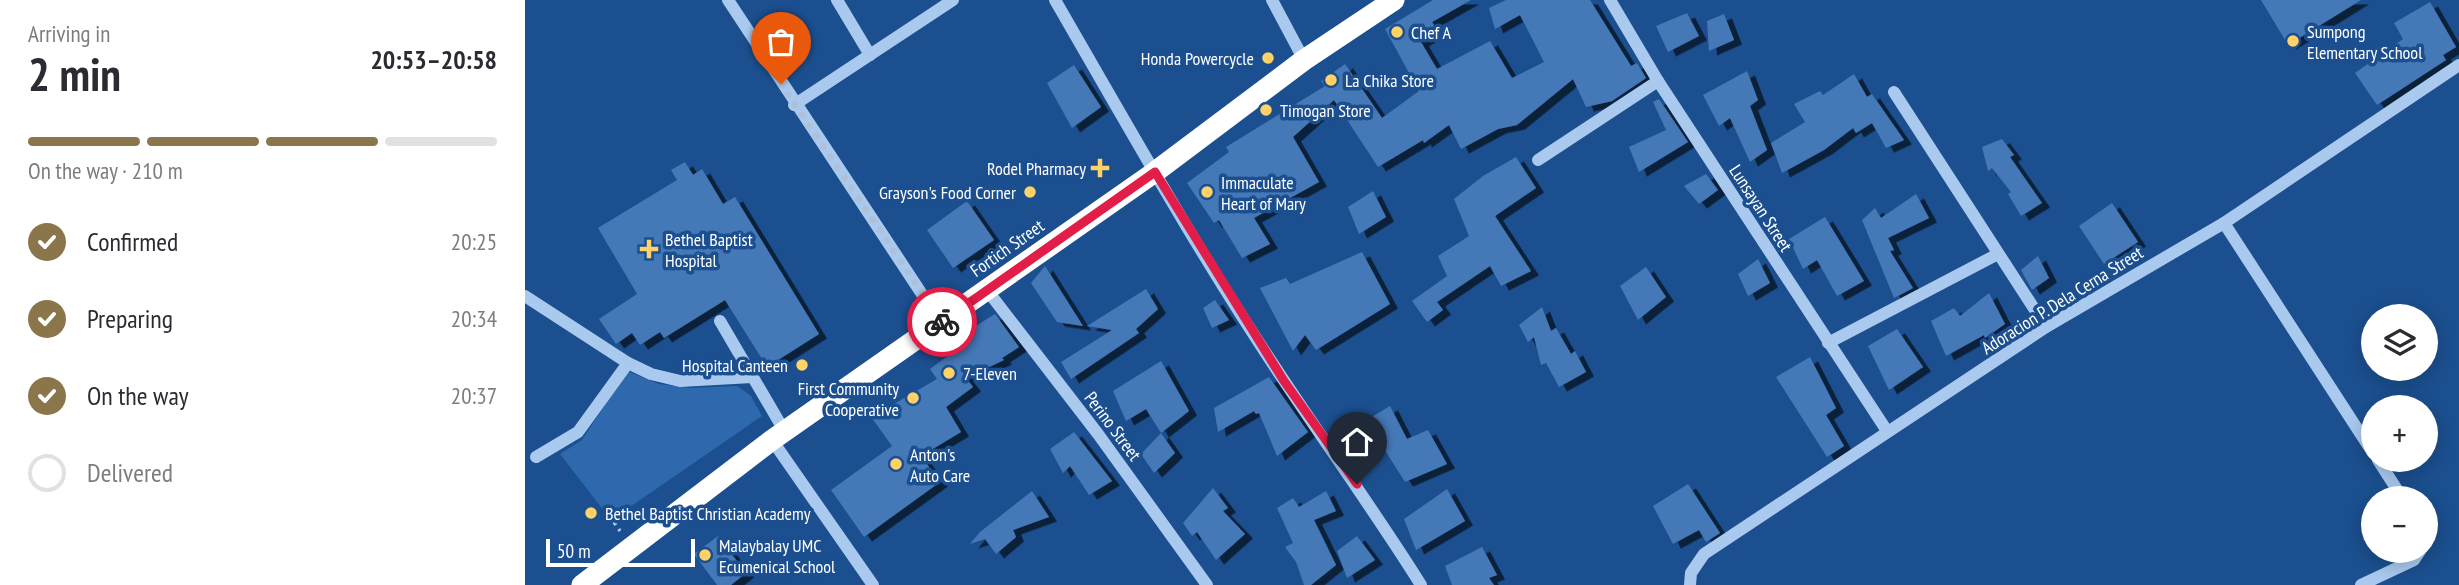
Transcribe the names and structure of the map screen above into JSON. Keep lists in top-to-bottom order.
{
  "streets": {
    "highway": ["Fortich Street"],
    "street": ["Lunsayan Street", "Adoracion P. Dela Cerna Street", "Perino Street"]
  },
  "crossings": [
    ["Lunsayan Street", "Adoracion P. Dela Cerna Street"],
    ["Fortich Street", "Perino Street"]
  ],
  "places": {
    "other": [
      "Chef A",
      "Sumpong Elementary School",
      "Honda Powercycle",
      "La Chika Store",
      "Timogan Store",
      "Grayson's Food Corner",
      "Immaculate Heart of Mary",
      "Hospital Canteen",
      "7-Eleven",
      "First Community Cooperative",
      "Anton's Auto Care",
      "Bethel Baptist Christian Academy",
      "Malaybalay UMC Ecumenical School"
    ],
    "health": ["Rodel Pharmacy", "Bethel Baptist Hospital"]
  },
  "scale_bar": "50 m",
  "page": {
    "heading": ["2 min", "Arriving in", "20:53–20:58"],
    "bar": "On the way · 210 m",
    "list": [
      ["Confirmed", "20:25"],
      ["Preparing", "20:34"],
      ["On the way", "20:37"],
      "Delivered"
    ],
    "map_buttons": ["+", "−"],
    "scale": "50 m"
  }
}
